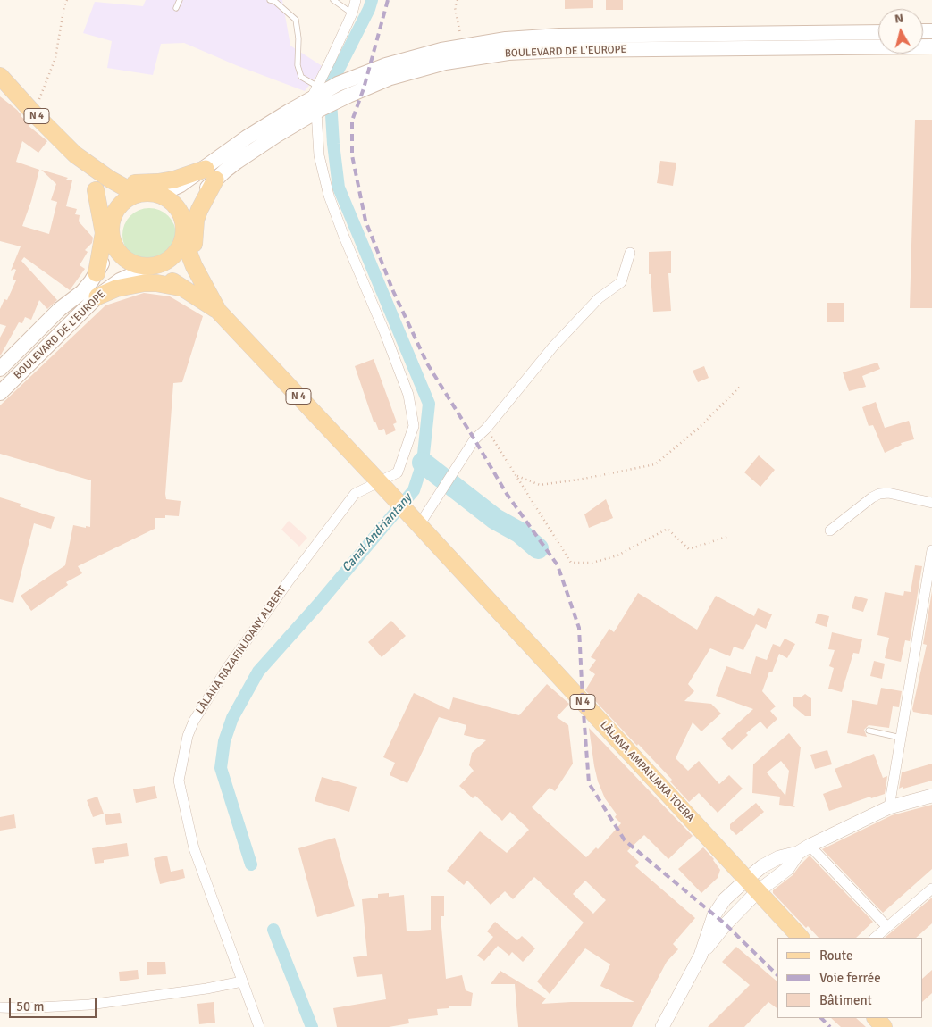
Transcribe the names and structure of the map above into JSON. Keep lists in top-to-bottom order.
{
  "streets": {
    "main road": ["BOULEVARD DE L'EUROPE", "N 4", "LÀLANA AMPANJAKA TOERA"],
    "street": ["LÀLANA RAZAFINJOANY ALBERT"]
  },
  "crossings": [
    ["BOULEVARD DE L'EUROPE", "N 4"],
    ["BOULEVARD DE L'EUROPE", "LÀLANA RAZAFINJOANY ALBERT"],
    ["N 4", "LÀLANA RAZAFINJOANY ALBERT"],
    ["N 4", "LÀLANA AMPANJAKA TOERA"]
  ],
  "water": ["Canal Andriantany"],
  "legend": ["Route", "Voie ferrée", "Bâtiment"],
  "scale_bar": "50 m",
  "north": "top"
}
